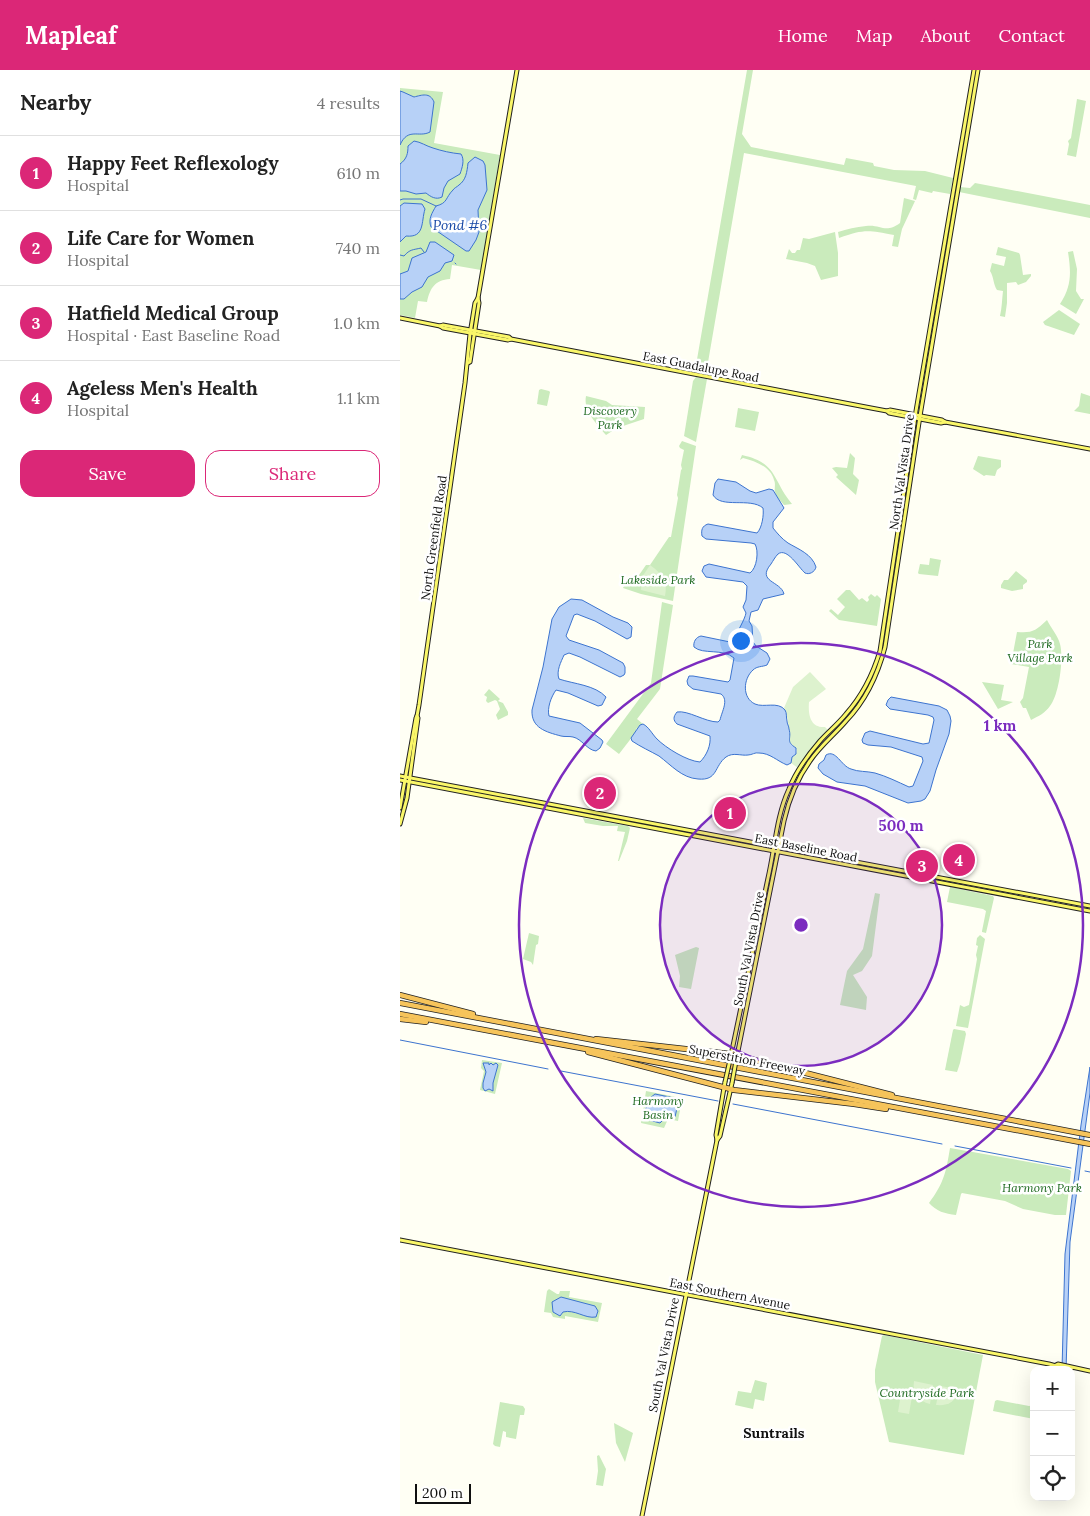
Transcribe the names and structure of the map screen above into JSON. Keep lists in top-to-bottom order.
{
  "streets": {
    "highway": ["Superstition Freeway"],
    "main road": [
      "East Guadalupe Road",
      "North Val Vista Drive",
      "North Greenfield Road",
      "East Baseline Road",
      "South Val Vista Drive",
      "East Southern Avenue"
    ]
  },
  "crossings": [
    ["East Guadalupe Road", "North Val Vista Drive"],
    ["East Guadalupe Road", "North Greenfield Road"],
    ["North Val Vista Drive", "East Baseline Road"],
    ["North Val Vista Drive", "South Val Vista Drive"],
    ["North Greenfield Road", "East Baseline Road"],
    ["East Baseline Road", "South Val Vista Drive"],
    ["South Val Vista Drive", "East Southern Avenue"]
  ],
  "districts": ["Suntrails"],
  "water": ["Pond #6"],
  "parks": [
    "Discovery Park",
    "Lakeside Park",
    "Park Village Park",
    "Harmony Basin",
    "Harmony Park",
    "Countryside Park"
  ],
  "scale_bar": "200 m",
  "page": {
    "header": "Mapleaf",
    "nav": [
      "Home",
      "Map",
      "About",
      "Contact"
    ],
    "heading": ["Nearby", "4 results"],
    "list": [
      {
        "mark": "1",
        "name": "Happy Feet Reflexology",
        "note": "Hospital",
        "value": "610 m"
      },
      {
        "mark": "2",
        "name": "Life Care for Women",
        "note": "Hospital",
        "value": "740 m"
      },
      {
        "mark": "3",
        "name": "Hatfield Medical Group",
        "note": "Hospital · East Baseline Road",
        "value": "1.0 km"
      },
      {
        "mark": "4",
        "name": "Ageless Men's Health",
        "note": "Hospital",
        "value": "1.1 km"
      }
    ],
    "buttons": ["Save", "Share"],
    "pins": [
      "2",
      "1",
      "4",
      "3"
    ],
    "map_buttons": ["+", "−"],
    "scale": "200 m"
  },
  "rings": ["1 km", "500 m"]
}
